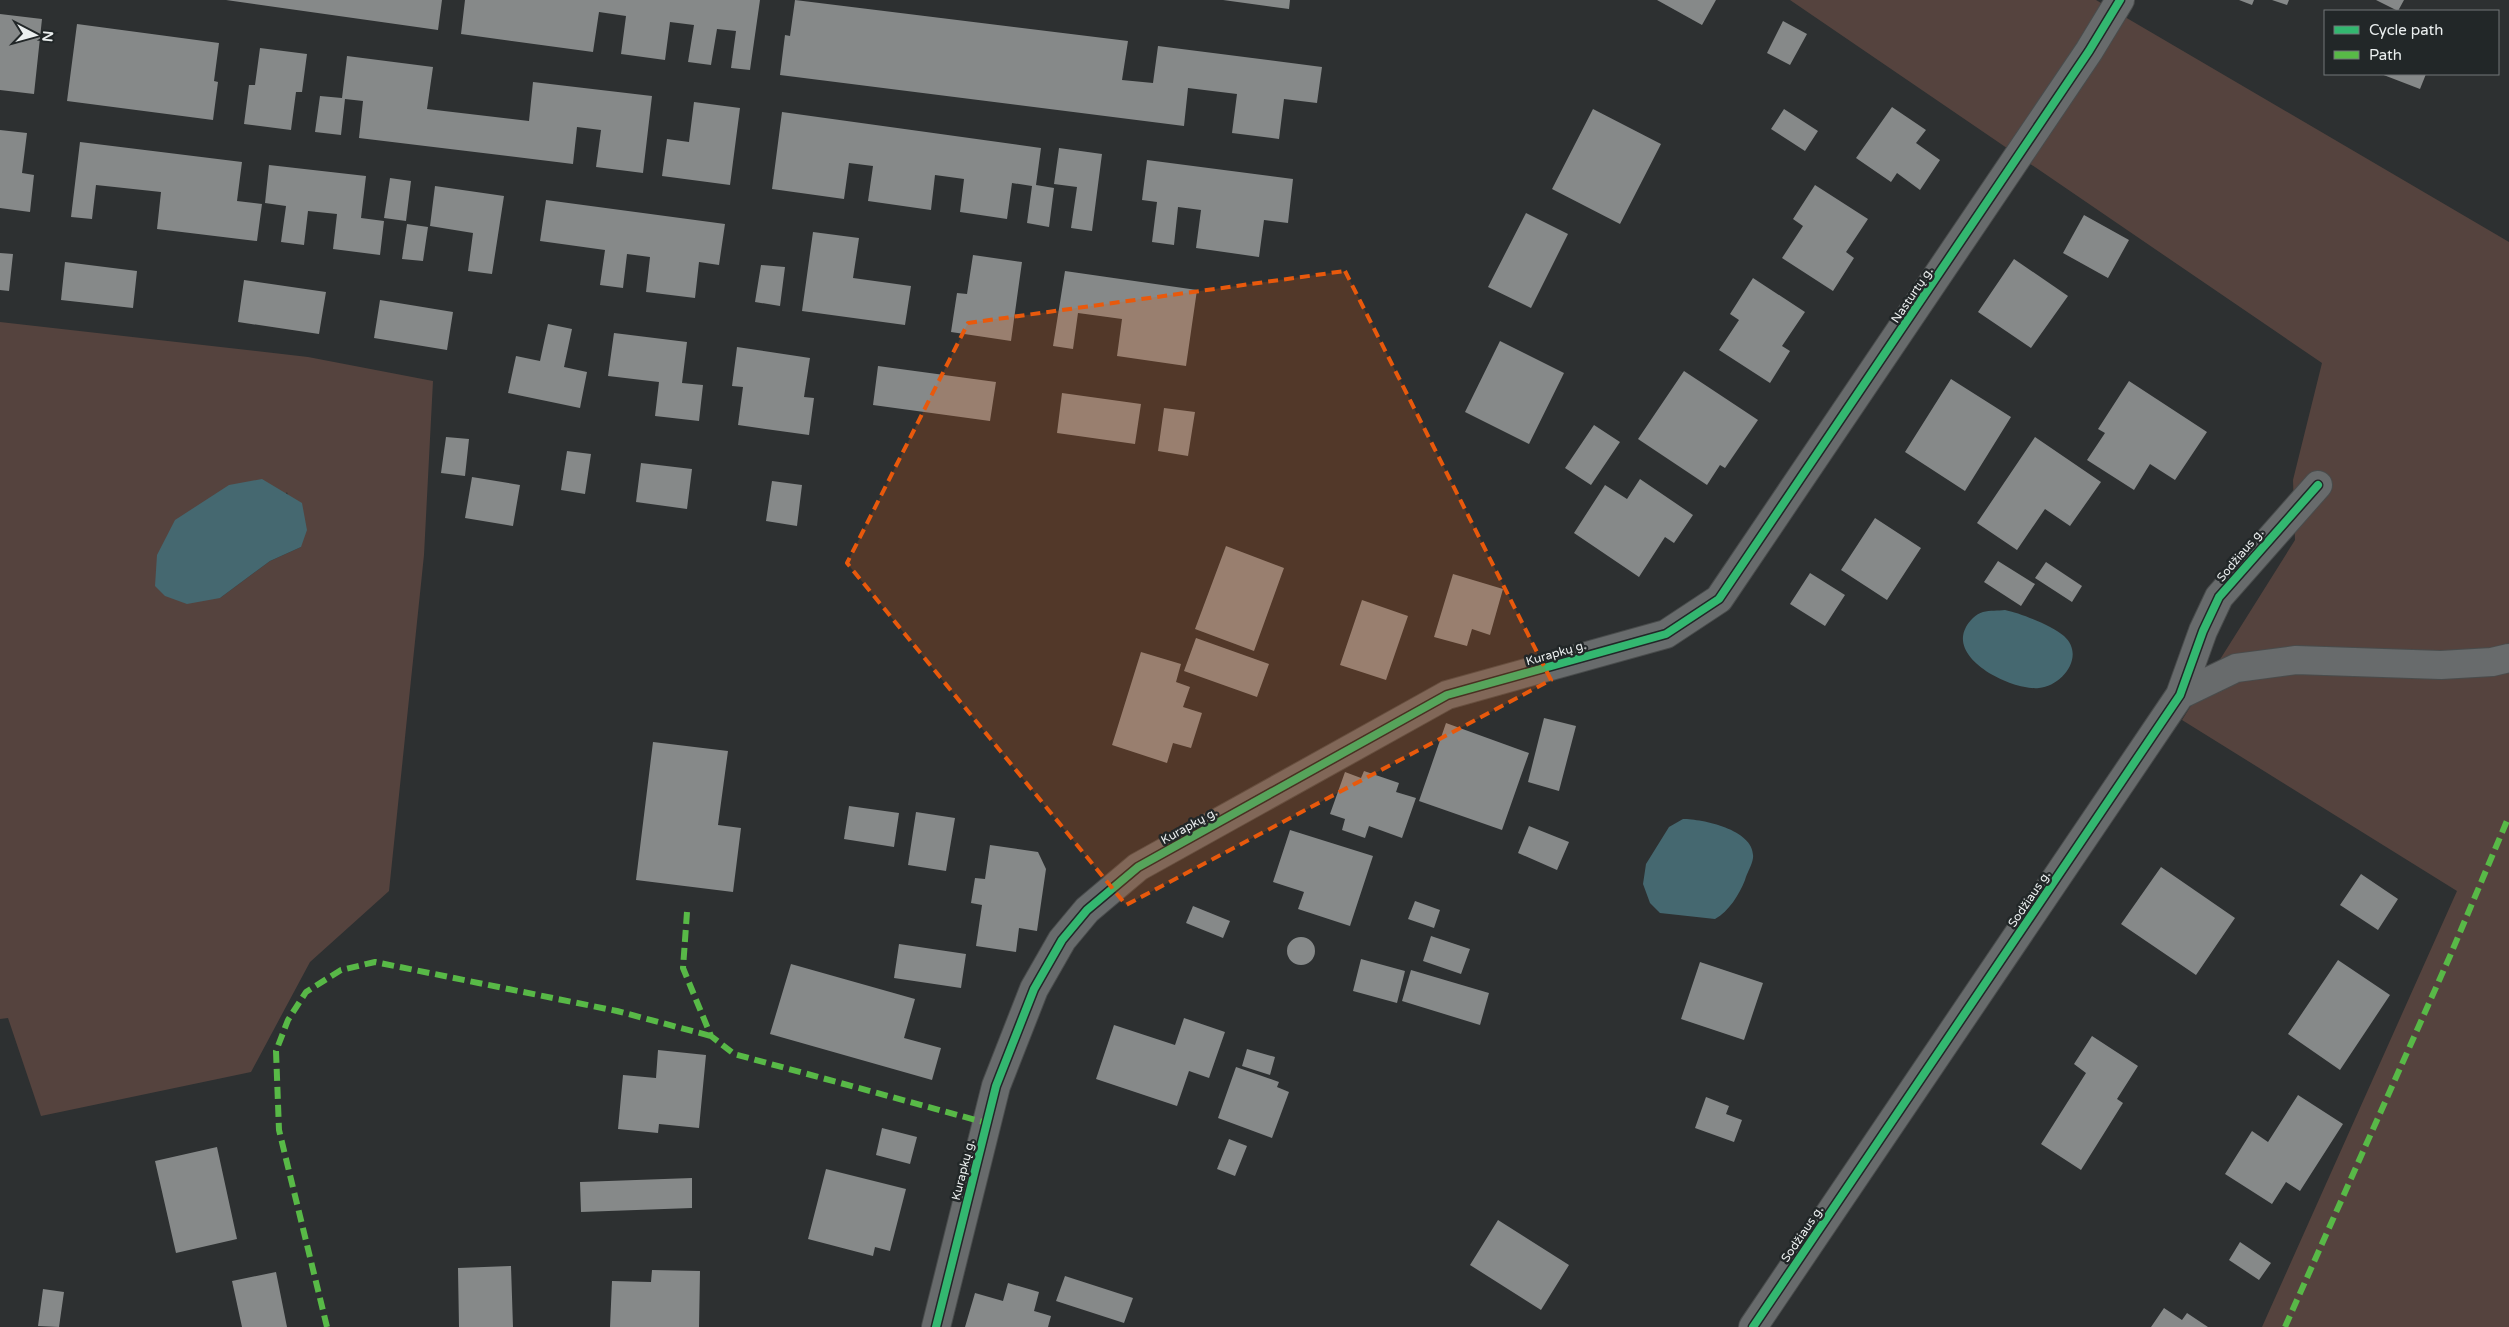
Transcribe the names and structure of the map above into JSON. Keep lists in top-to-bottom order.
{
  "streets": {
    "street": ["Nasturtų g.", "Sodžiaus g.", "Kurapkų g."]
  },
  "crossings": [
    ["Nasturtų g.", "Kurapkų g."]
  ],
  "legend": ["Cycle path", "Path"],
  "north": "right"
}
